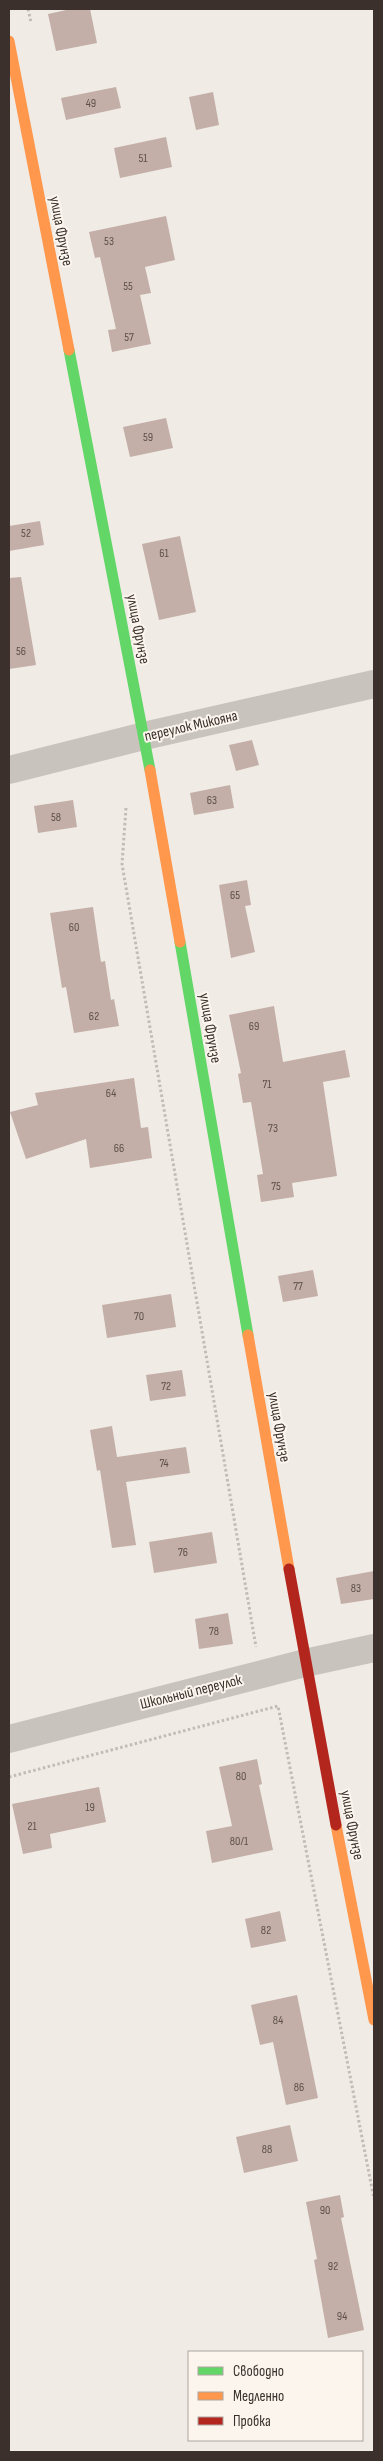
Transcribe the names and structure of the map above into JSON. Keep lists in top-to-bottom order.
{
  "streets": {
    "street": ["улица Фрунзе", "переулок Микояна", "Школьный переулок"]
  },
  "crossings": [
    ["улица Фрунзе", "переулок Микояна"],
    ["улица Фрунзе", "Школьный переулок"]
  ],
  "house_numbers": [
    "49",
    "51",
    "53",
    "55",
    "57",
    "59",
    "52",
    "61",
    "56",
    "63",
    "58",
    "65",
    "60",
    "62",
    "69",
    "71",
    "64",
    "73",
    "66",
    "75",
    "77",
    "70",
    "72",
    "74",
    "76",
    "83",
    "78",
    "80",
    "19",
    "21",
    "80/1",
    "82",
    "84",
    "86",
    "88",
    "90",
    "92",
    "94"
  ],
  "legend": ["Свободно", "Медленно", "Пробка"]
}
